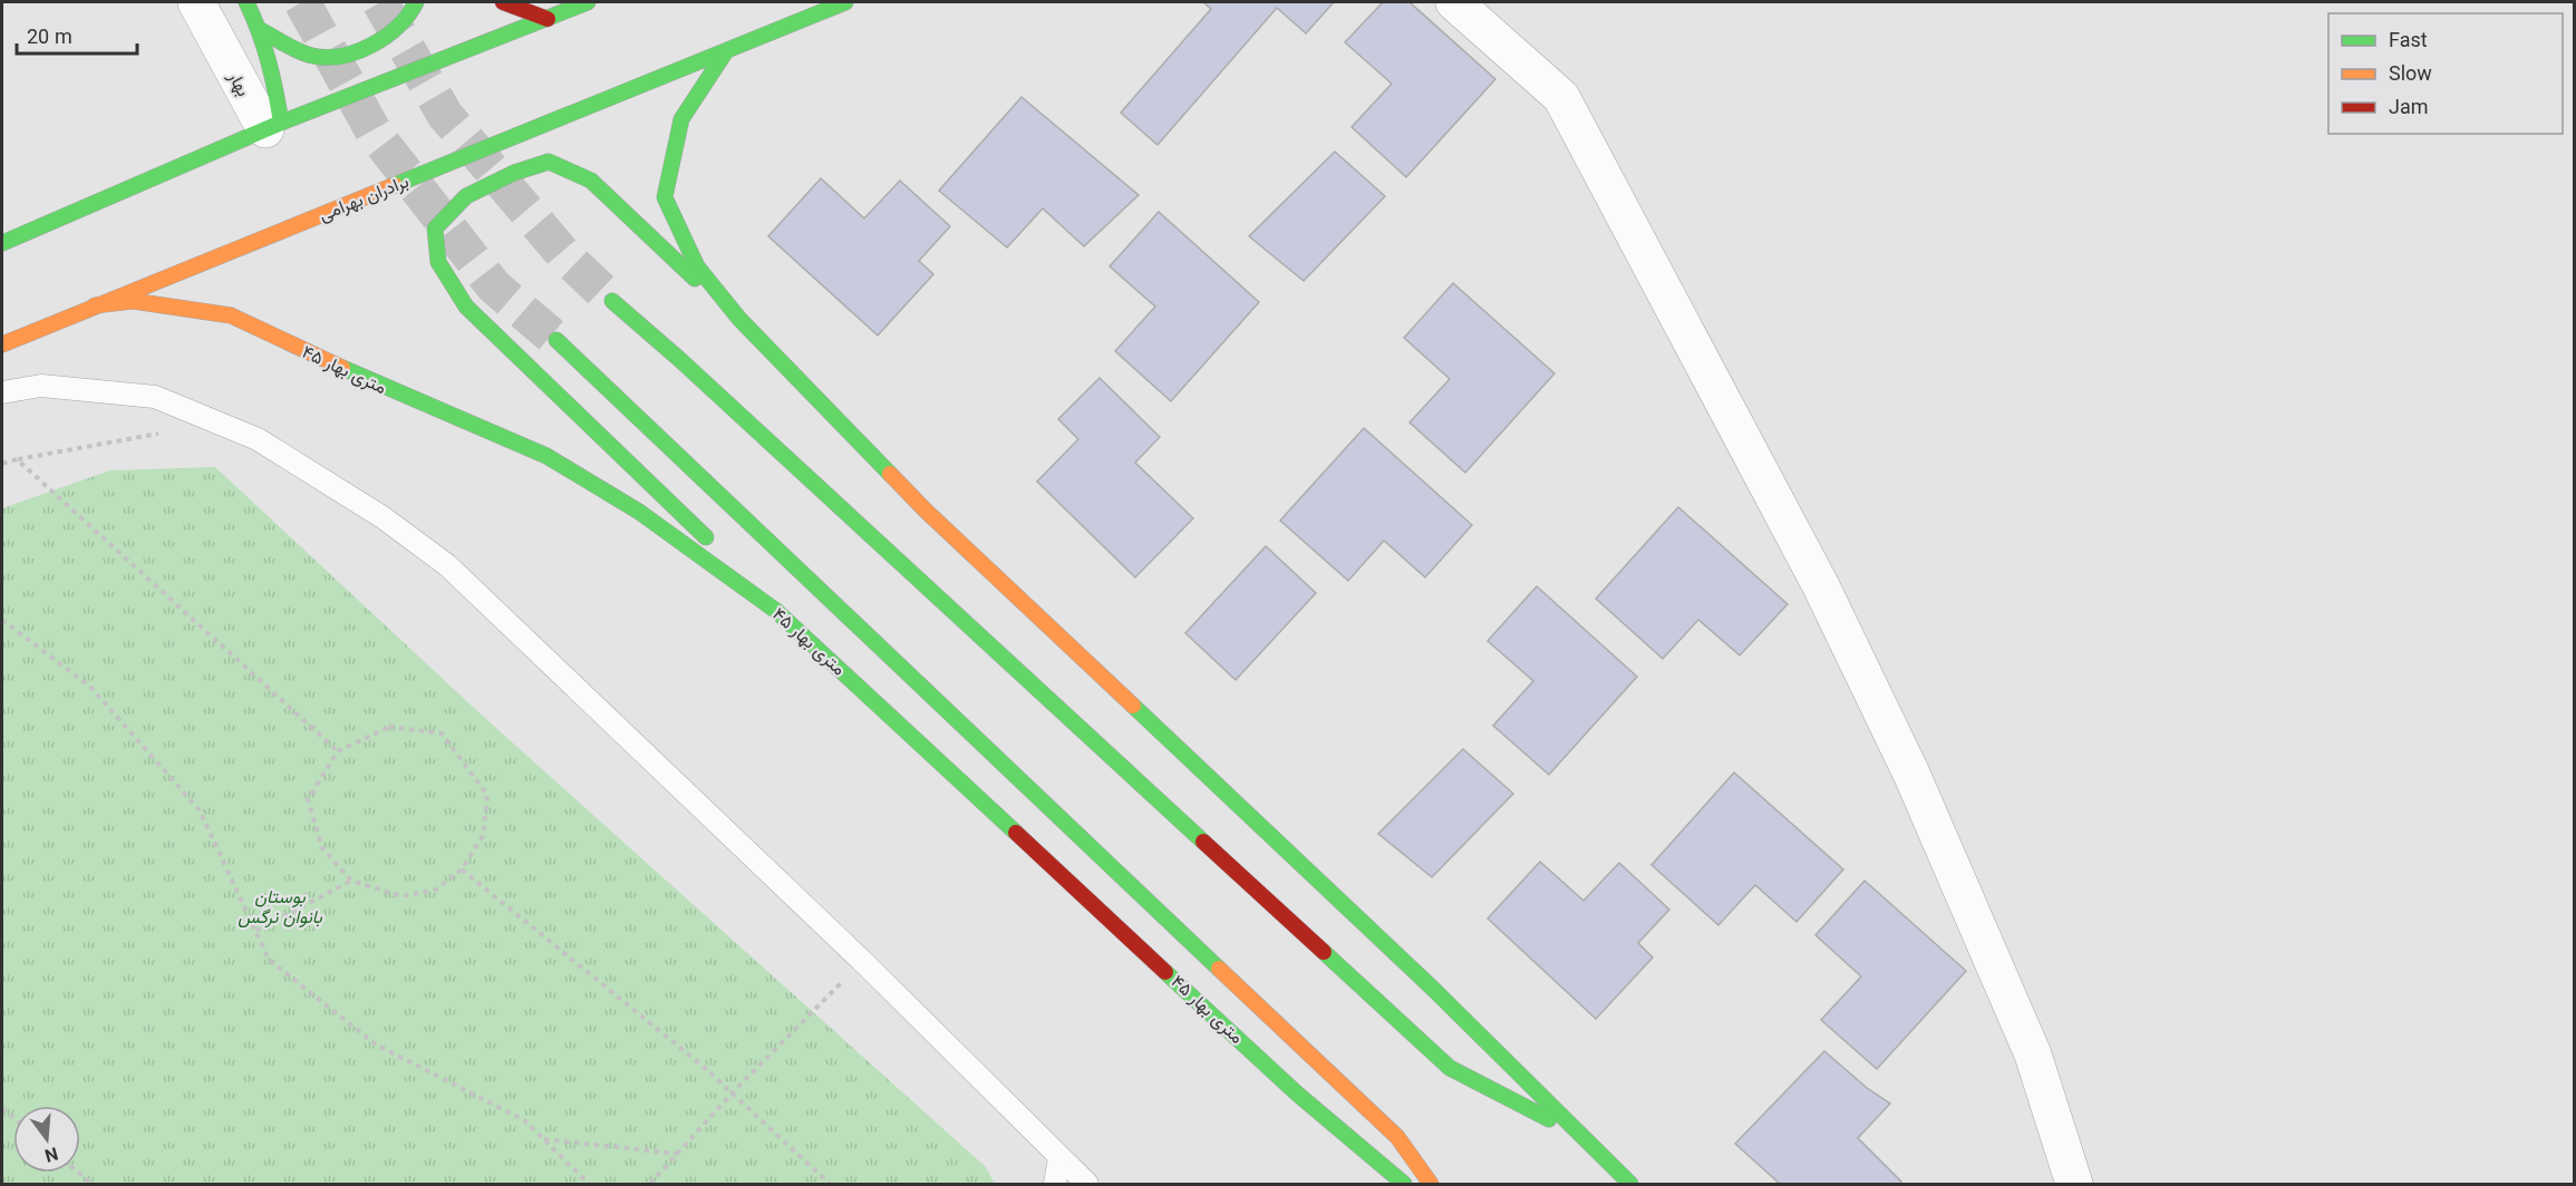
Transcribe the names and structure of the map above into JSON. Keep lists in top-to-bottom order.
{
  "streets": {
    "main road": ["برادران بهرامی", "۴۵ متری بهار"],
    "street": ["بهار"]
  },
  "crossings": [
    ["برادران بهرامی", "۴۵ متری بهار"]
  ],
  "parks": ["بوستان بانوان نرگس"],
  "legend": ["Fast", "Slow", "Jam"],
  "scale_bar": "20 m",
  "north": "bottom"
}
